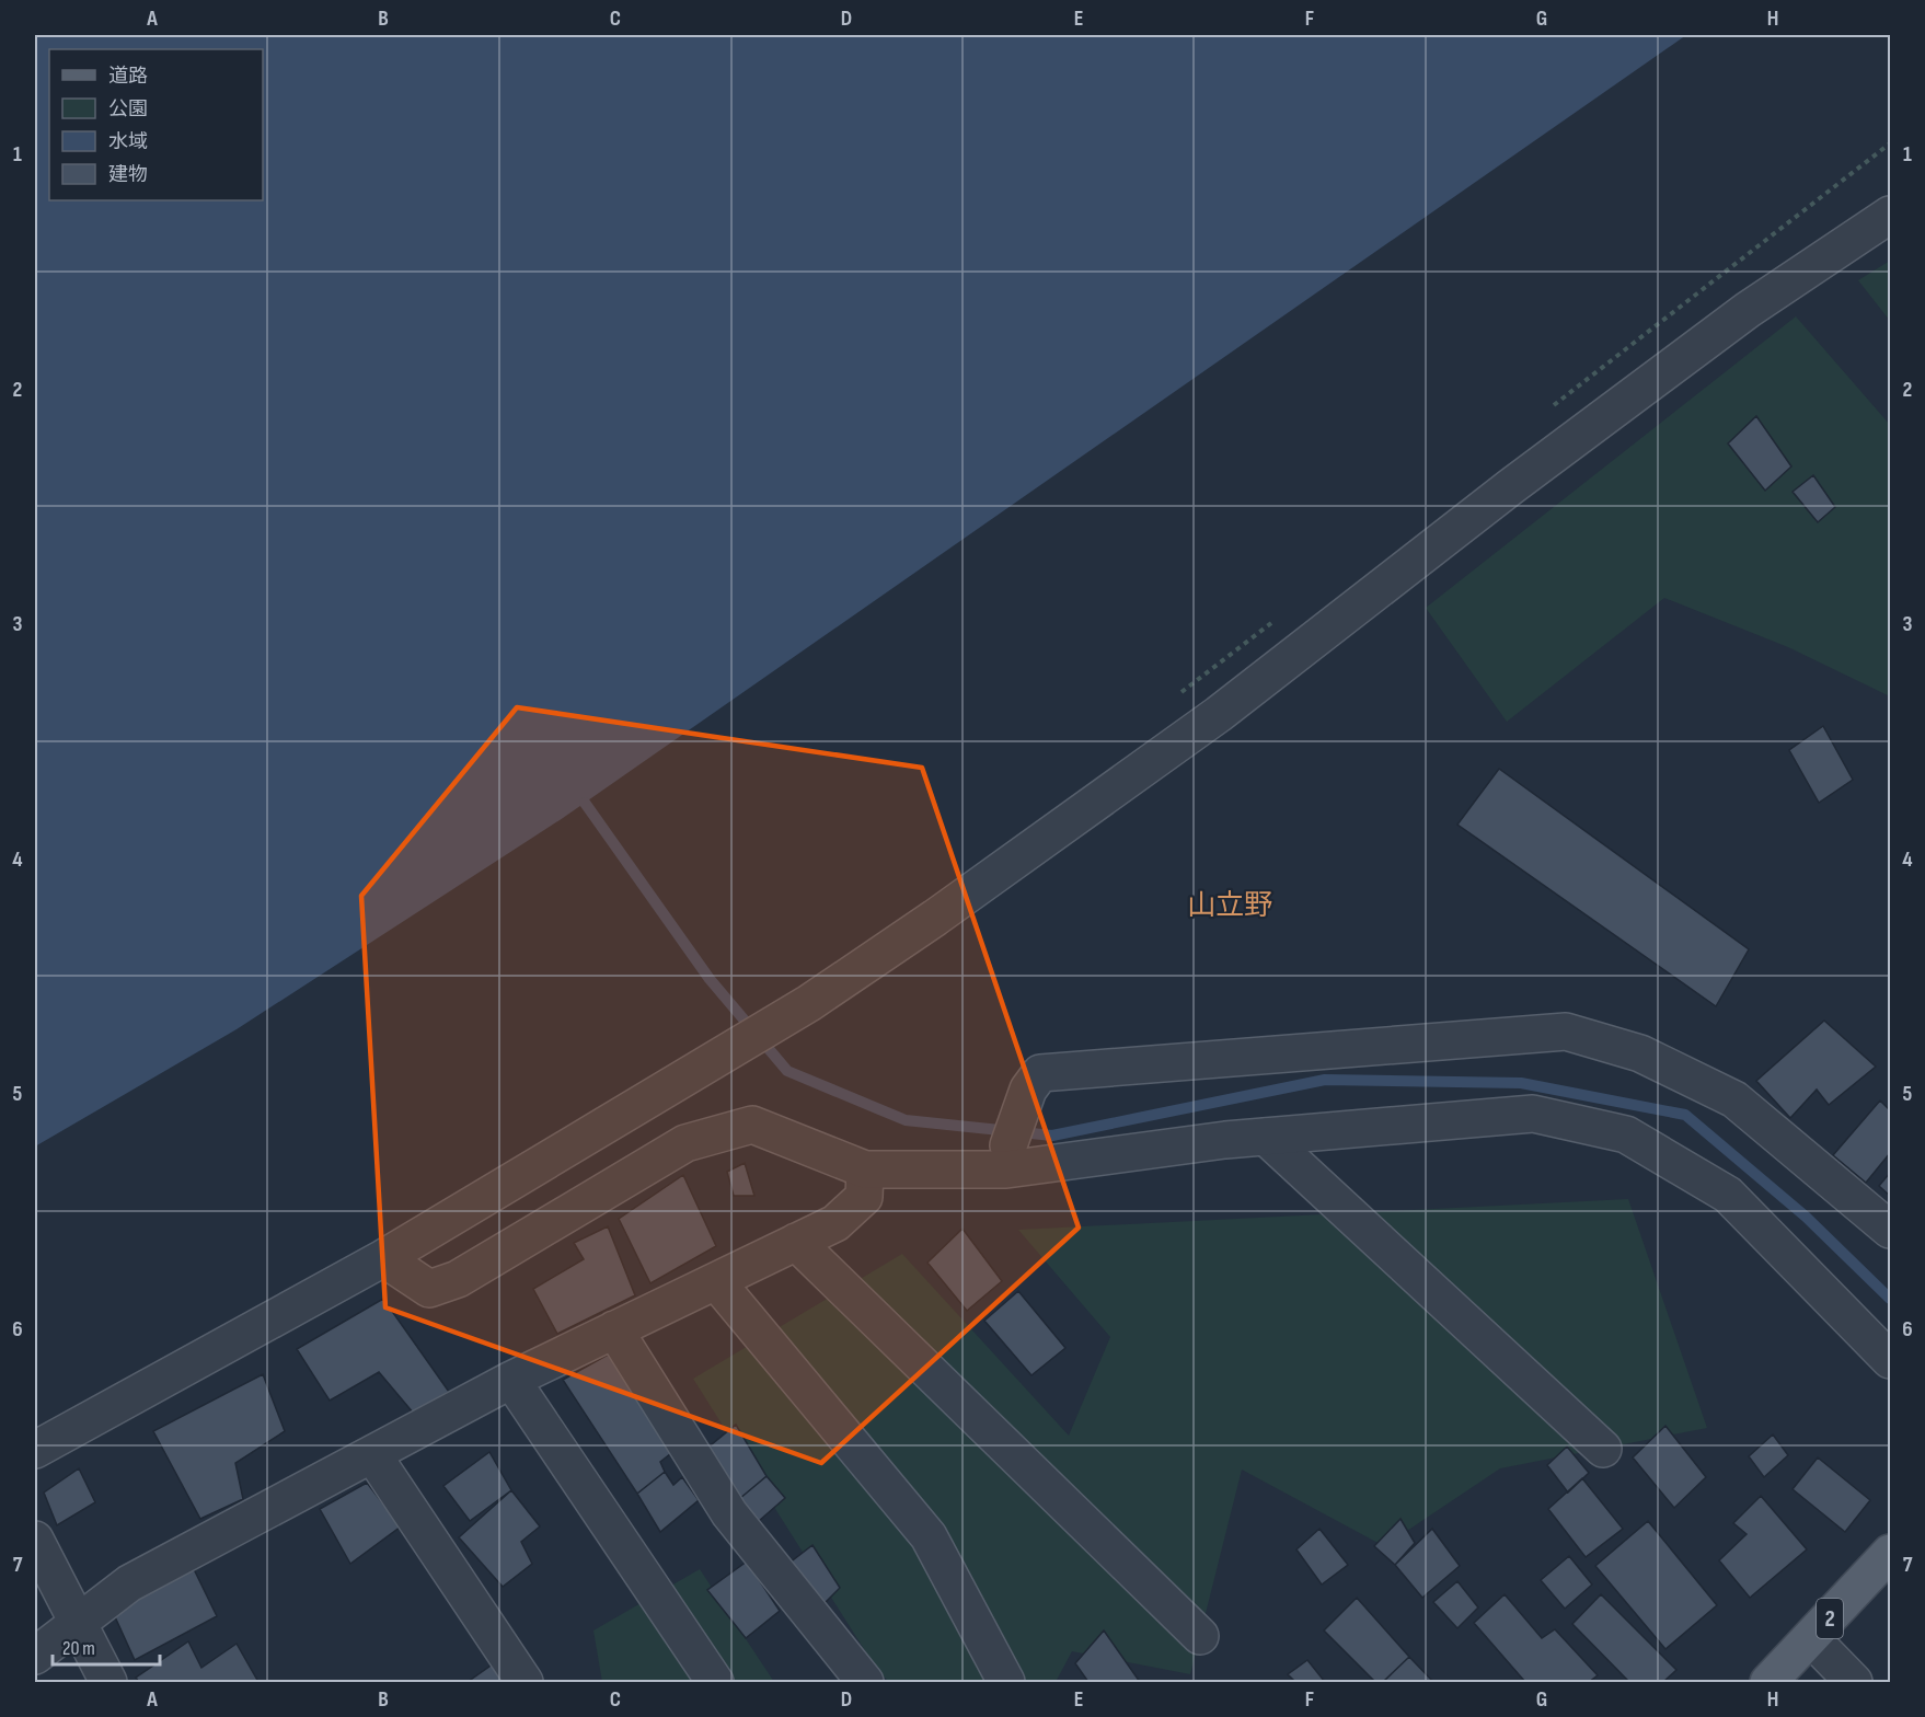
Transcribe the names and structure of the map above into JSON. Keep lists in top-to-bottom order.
{
  "streets": {
    "main road": ["2"]
  },
  "districts": ["山立野"],
  "legend": [
    "道路",
    "公園",
    "水域",
    "建物"
  ],
  "scale_bar": "20 m",
  "grid": {
    "columns": [
      "A",
      "B",
      "C",
      "D",
      "E",
      "F",
      "G",
      "H"
    ],
    "rows": [
      "1",
      "2",
      "3",
      "4",
      "5",
      "6",
      "7"
    ]
  }
}
